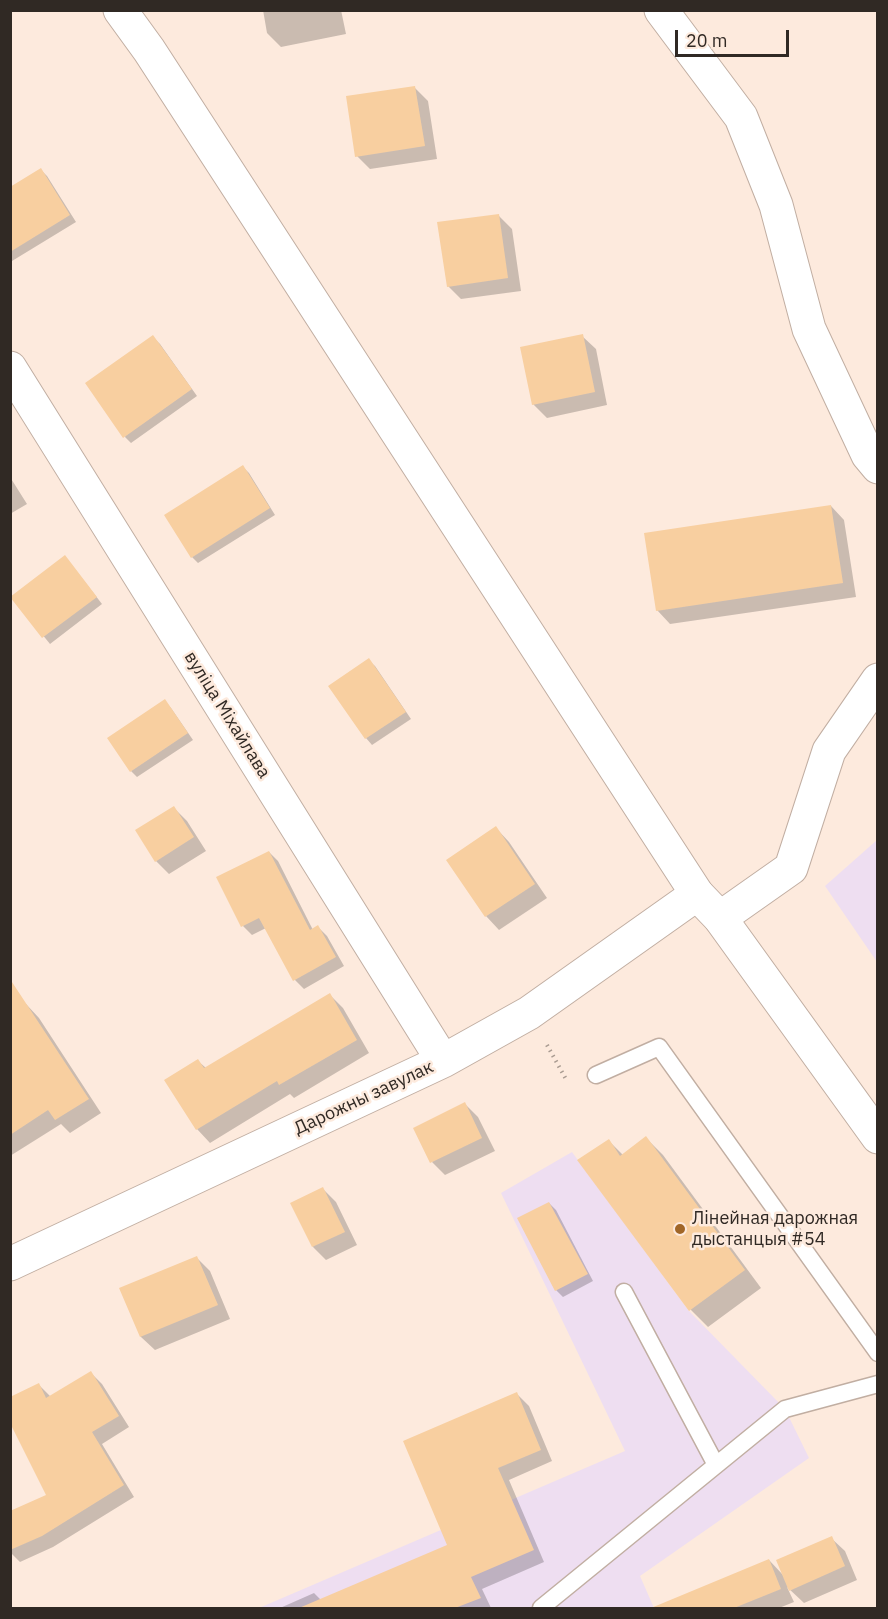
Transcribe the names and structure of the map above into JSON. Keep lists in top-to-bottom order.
{
  "streets": {
    "street": ["вуліца Міхайлава", "Дарожны завулак"]
  },
  "crossings": [
    ["вуліца Міхайлава", "Дарожны завулак"]
  ],
  "places": ["Лінейная дарожная дыстанцыя #54"],
  "scale_bar": "20 m"
}
